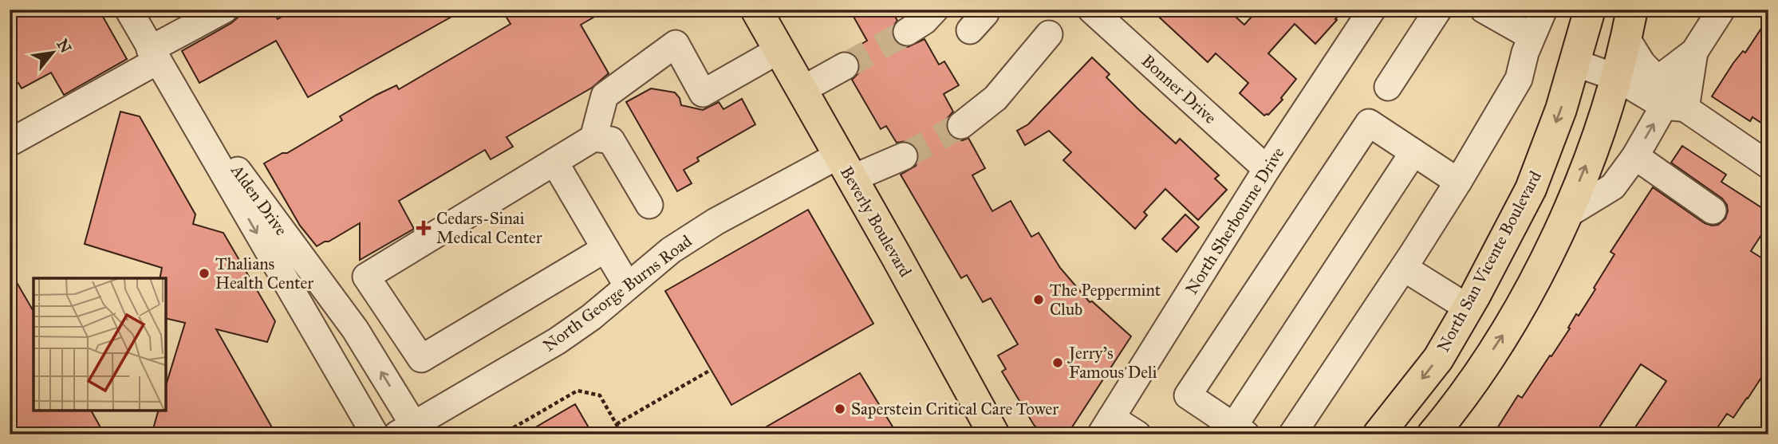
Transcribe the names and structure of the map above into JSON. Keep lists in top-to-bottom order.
{
  "streets": {
    "main road": ["Beverly Boulevard", "North San Vicente Boulevard"],
    "street": [
      "Bonner Drive",
      "Alden Drive",
      "North Sherbourne Drive",
      "North George Burns Road"
    ]
  },
  "crossings": [
    ["Bonner Drive", "North Sherbourne Drive"],
    ["Alden Drive", "North George Burns Road"],
    ["Beverly Boulevard", "North George Burns Road"]
  ],
  "places": {
    "health": ["Cedars-Sinai Medical Center"],
    "other": [
      "Thalians Health Center",
      "The Peppermint Club",
      "Jerry's Famous Deli",
      "Saperstein Critical Care Tower"
    ]
  },
  "north": "top right"
}
